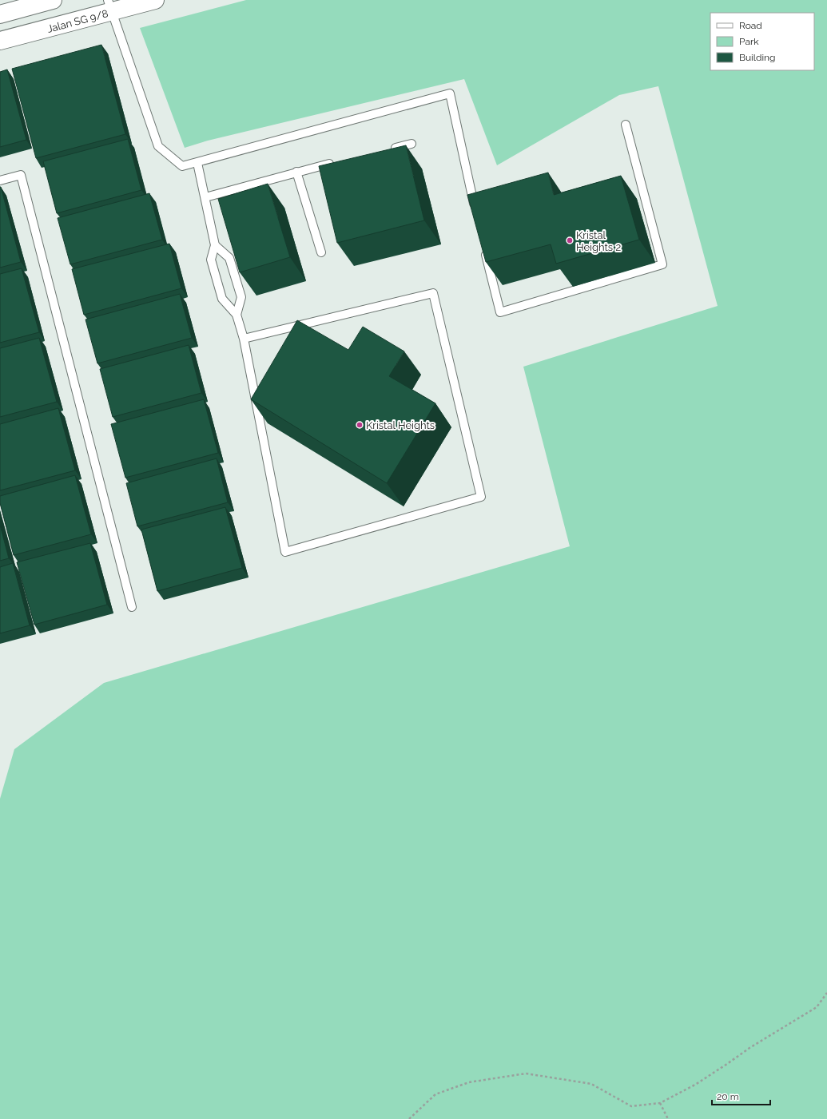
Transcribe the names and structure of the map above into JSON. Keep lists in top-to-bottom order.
{
  "streets": {
    "street": ["Jalan SG 9/8"]
  },
  "places": ["Kristal Heights 2", "Kristal Heights"],
  "legend": ["Road", "Park", "Building"],
  "scale_bar": "20 m"
}
